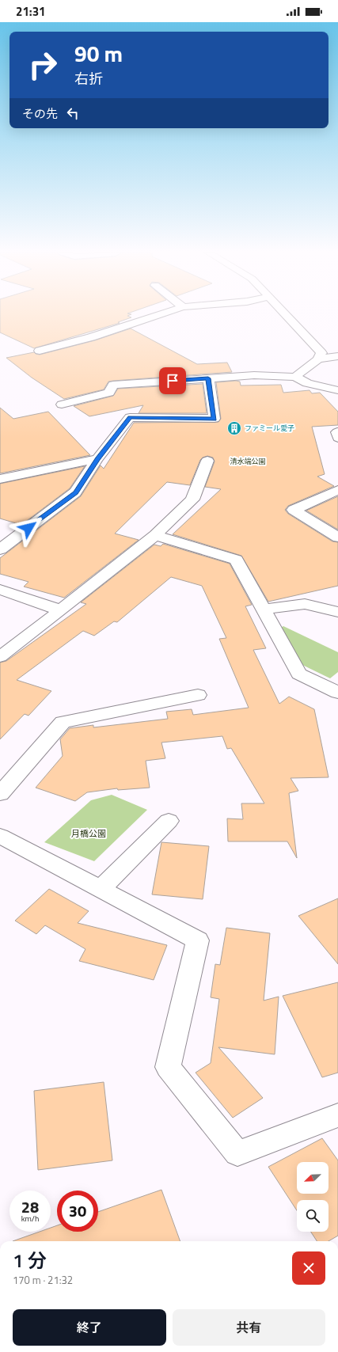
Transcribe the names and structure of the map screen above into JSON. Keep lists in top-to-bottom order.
{
  "parks": ["清水端公園", "月橋公園"],
  "places": {
    "building": ["ファミール愛子"]
  },
  "north": "bottom left",
  "page": {
    "status": "21:31",
    "turn": ["90 m", "右折"],
    "then": "その先",
    "speed": "28 km/h",
    "limit": "30",
    "heading": ["1 分", "170 m · 21:32"],
    "buttons": ["終了", "共有"]
  }
}
